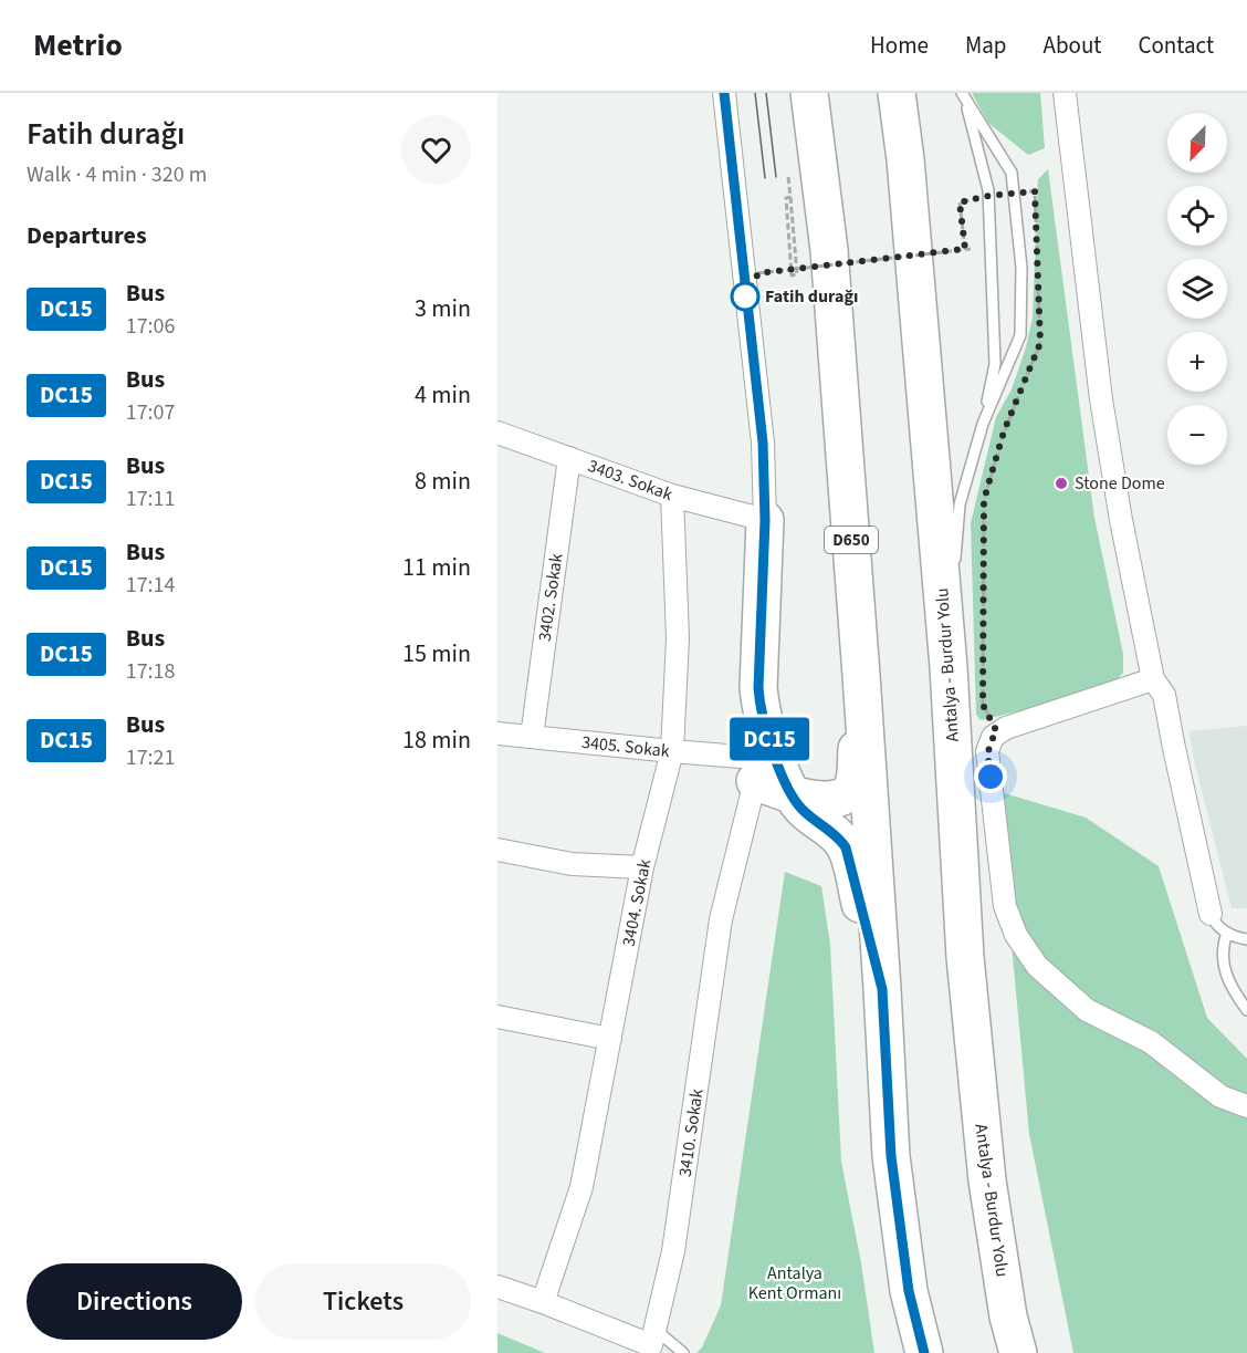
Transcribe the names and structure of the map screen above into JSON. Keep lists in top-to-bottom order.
{
  "streets": {
    "highway": ["D650", "Antalya - Burdur Yolu"],
    "street": [
      "3403. Sokak",
      "3402. Sokak",
      "3405. Sokak",
      "3404. Sokak",
      "3410. Sokak"
    ]
  },
  "crossings": [
    ["3403. Sokak", "3402. Sokak"],
    ["3403. Sokak", "3404. Sokak"],
    ["3402. Sokak", "3405. Sokak"],
    ["3405. Sokak", "3404. Sokak"],
    ["3405. Sokak", "3410. Sokak"]
  ],
  "parks": ["Antalya Kent Ormanı"],
  "places": ["Fatih durağı", "Stone Dome"],
  "lines": ["bus line DC15"],
  "north": "bottom left",
  "page": {
    "header": "Metrio",
    "nav": [
      "Home",
      "Map",
      "About",
      "Contact"
    ],
    "heading": [
      ["Fatih durağı", "Walk · 4 min · 320 m"],
      "Departures"
    ],
    "on_map": "DC15",
    "map_buttons": ["+", "−"],
    "list": [
      {
        "mark": "DC15",
        "name": "Bus",
        "note": "17:06",
        "value": "3 min"
      },
      {
        "mark": "DC15",
        "name": "Bus",
        "note": "17:07",
        "value": "4 min"
      },
      {
        "mark": "DC15",
        "name": "Bus",
        "note": "17:11",
        "value": "8 min"
      },
      {
        "mark": "DC15",
        "name": "Bus",
        "note": "17:14",
        "value": "11 min"
      },
      {
        "mark": "DC15",
        "name": "Bus",
        "note": "17:18",
        "value": "15 min"
      },
      {
        "mark": "DC15",
        "name": "Bus",
        "note": "17:21",
        "value": "18 min"
      }
    ],
    "buttons": ["Directions", "Tickets"]
  }
}
